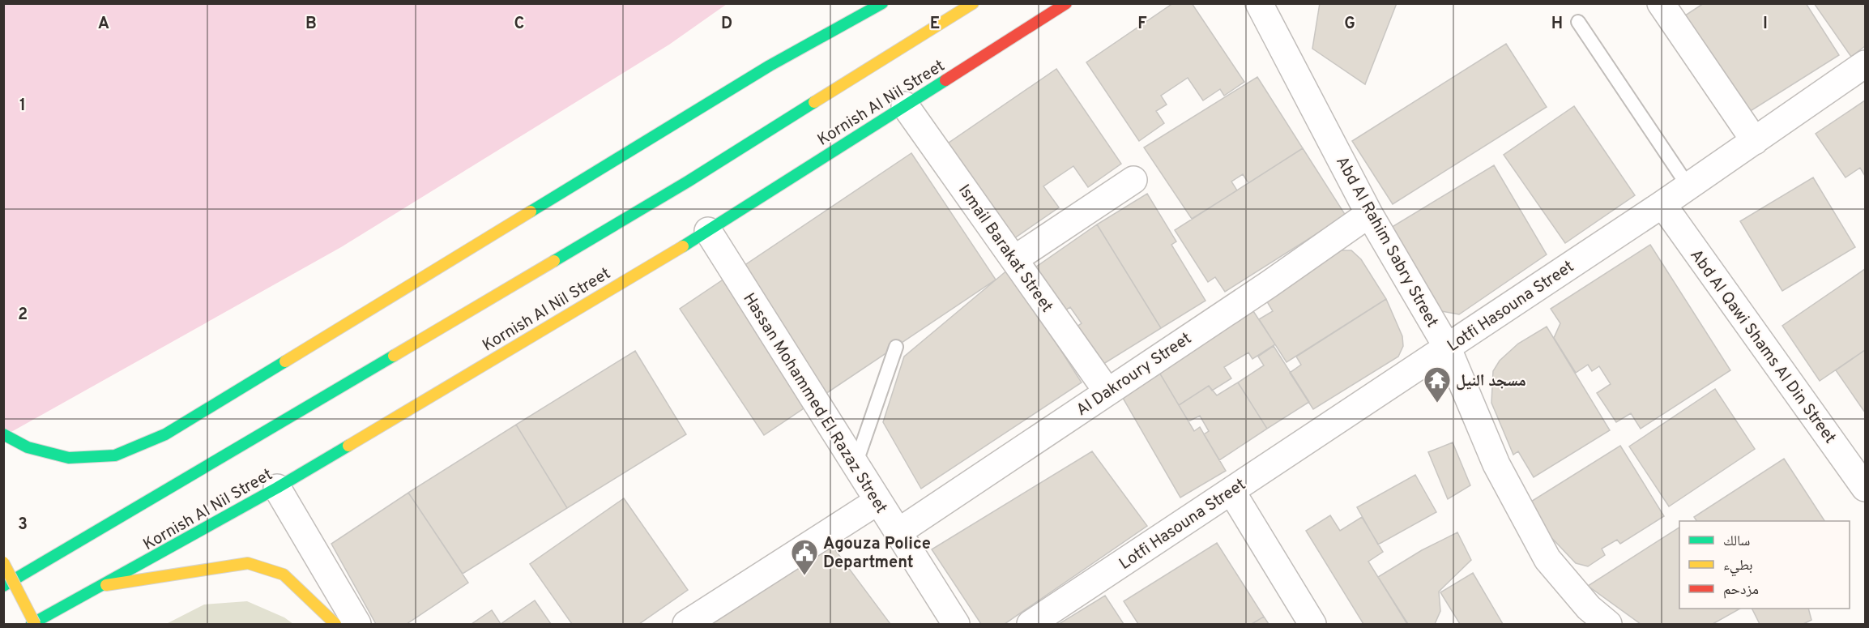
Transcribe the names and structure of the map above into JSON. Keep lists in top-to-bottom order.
{
  "streets": {
    "main road": ["Kornish Al Nil Street"],
    "street": [
      "Abd Al Rahim Sabry Street",
      "Ismail Barakat Street",
      "Lotfi Hasouna Street",
      "Abd Al Qawi Shams Al Din Street",
      "Al Dakroury Street",
      "Hassan Mohammed El Razaz Street"
    ]
  },
  "crossings": [
    ["Kornish Al Nil Street", "Ismail Barakat Street"],
    ["Kornish Al Nil Street", "Hassan Mohammed El Razaz Street"],
    ["Abd Al Rahim Sabry Street", "Lotfi Hasouna Street"],
    ["Abd Al Rahim Sabry Street", "Al Dakroury Street"],
    ["Ismail Barakat Street", "Al Dakroury Street"],
    ["Lotfi Hasouna Street", "Abd Al Qawi Shams Al Din Street"],
    ["Al Dakroury Street", "Hassan Mohammed El Razaz Street"]
  ],
  "places": {
    "temple": ["مسجد النيل"],
    "public building": ["Agouza Police Department"]
  },
  "legend": ["سالك", "بطيء", "مزدحم"],
  "grid": {
    "columns": [
      "A",
      "B",
      "C",
      "D",
      "E",
      "F",
      "G",
      "H",
      "I"
    ],
    "rows": ["1", "2", "3"]
  }
}
